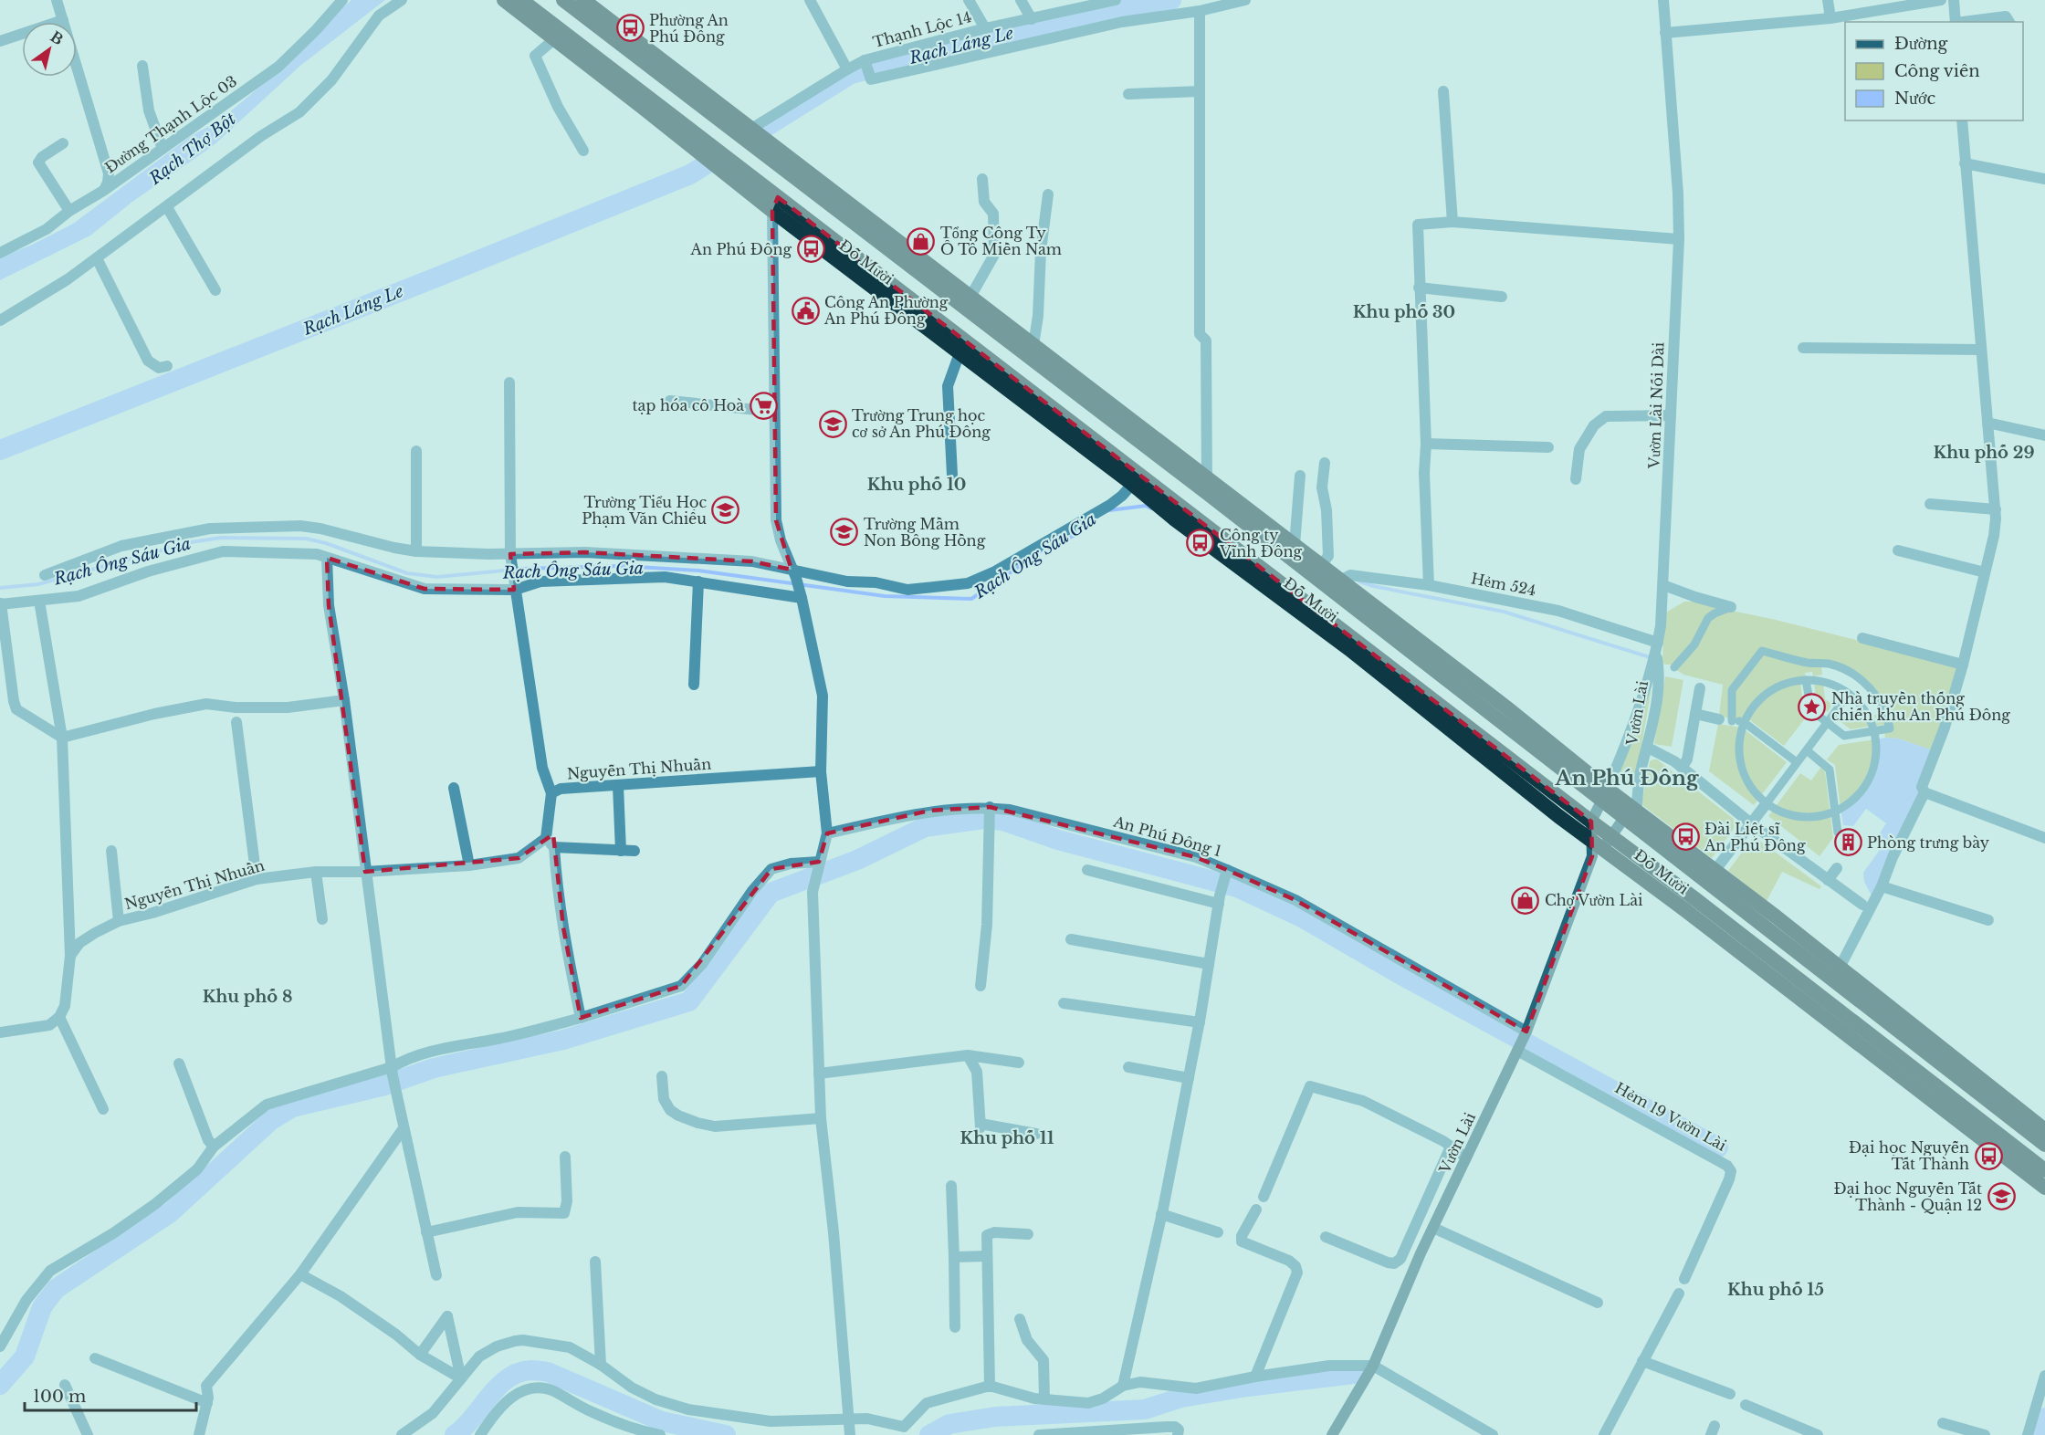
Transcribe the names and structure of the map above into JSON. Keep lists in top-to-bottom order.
{
  "streets": {
    "highway": ["Đỗ Mười"],
    "main road": ["Vườn Lài"],
    "street": [
      "Thạnh Lộc 14",
      "Đường Thạnh Lộc 03",
      "Vườn Lài Nối Dài",
      "Hẻm 524",
      "Nguyễn Thị Nhuần",
      "An Phú Đông 1",
      "Hẻm 19 Vườn Lài"
    ]
  },
  "crossings": [
    ["Thạnh Lộc 14", "Đỗ Mười"],
    ["Đỗ Mười", "Vườn Lài Nối Dài"],
    ["Đỗ Mười", "Hẻm 524"],
    ["Đỗ Mười", "Vườn Lài"],
    ["Vườn Lài Nối Dài", "Hẻm 524"],
    ["Vườn Lài Nối Dài", "Vườn Lài"],
    ["Hẻm 524", "Vườn Lài"],
    ["Vườn Lài", "An Phú Đông 1"],
    ["Vườn Lài", "Hẻm 19 Vườn Lài"]
  ],
  "districts": [
    "Khu phố 30",
    "Khu phố 29",
    "Khu phố 10",
    "An Phú Đông",
    "Khu phố 8",
    "Khu phố 11",
    "Khu phố 15"
  ],
  "water": ["Rạch Láng Le", "Rạch Thợ Bột", "Rạch Ông Sáu Gia"],
  "places": {
    "bus stop": [
      "Phường An Phú Đông",
      "An Phú Đông",
      "Công ty Vĩnh Đông",
      "Đài Liệt sĩ An Phú Đông",
      "Đại học Nguyễn Tất Thành"
    ],
    "shop": ["Tổng Công Ty Ô Tô Miền Nam", "Chợ Vườn Lài"],
    "public building": ["Công An Phường An Phú Đông"],
    "supermarket": ["tạp hóa cô Hoà"],
    "school or university": [
      "Trường Trung học cơ sở An Phú Đông",
      "Trường Tiểu Học Phạm Văn Chiêu",
      "Trường Mầm Non Bông Hồng",
      "Đại học Nguyễn Tất Thành - Quận 12"
    ],
    "place": ["Nhà truyền thống chiến khu An Phú Đông"],
    "building": ["Phòng trưng bày"]
  },
  "legend": ["Đường", "Công viên", "Nước"],
  "scale_bar": "100 m",
  "north": "top right"
}
